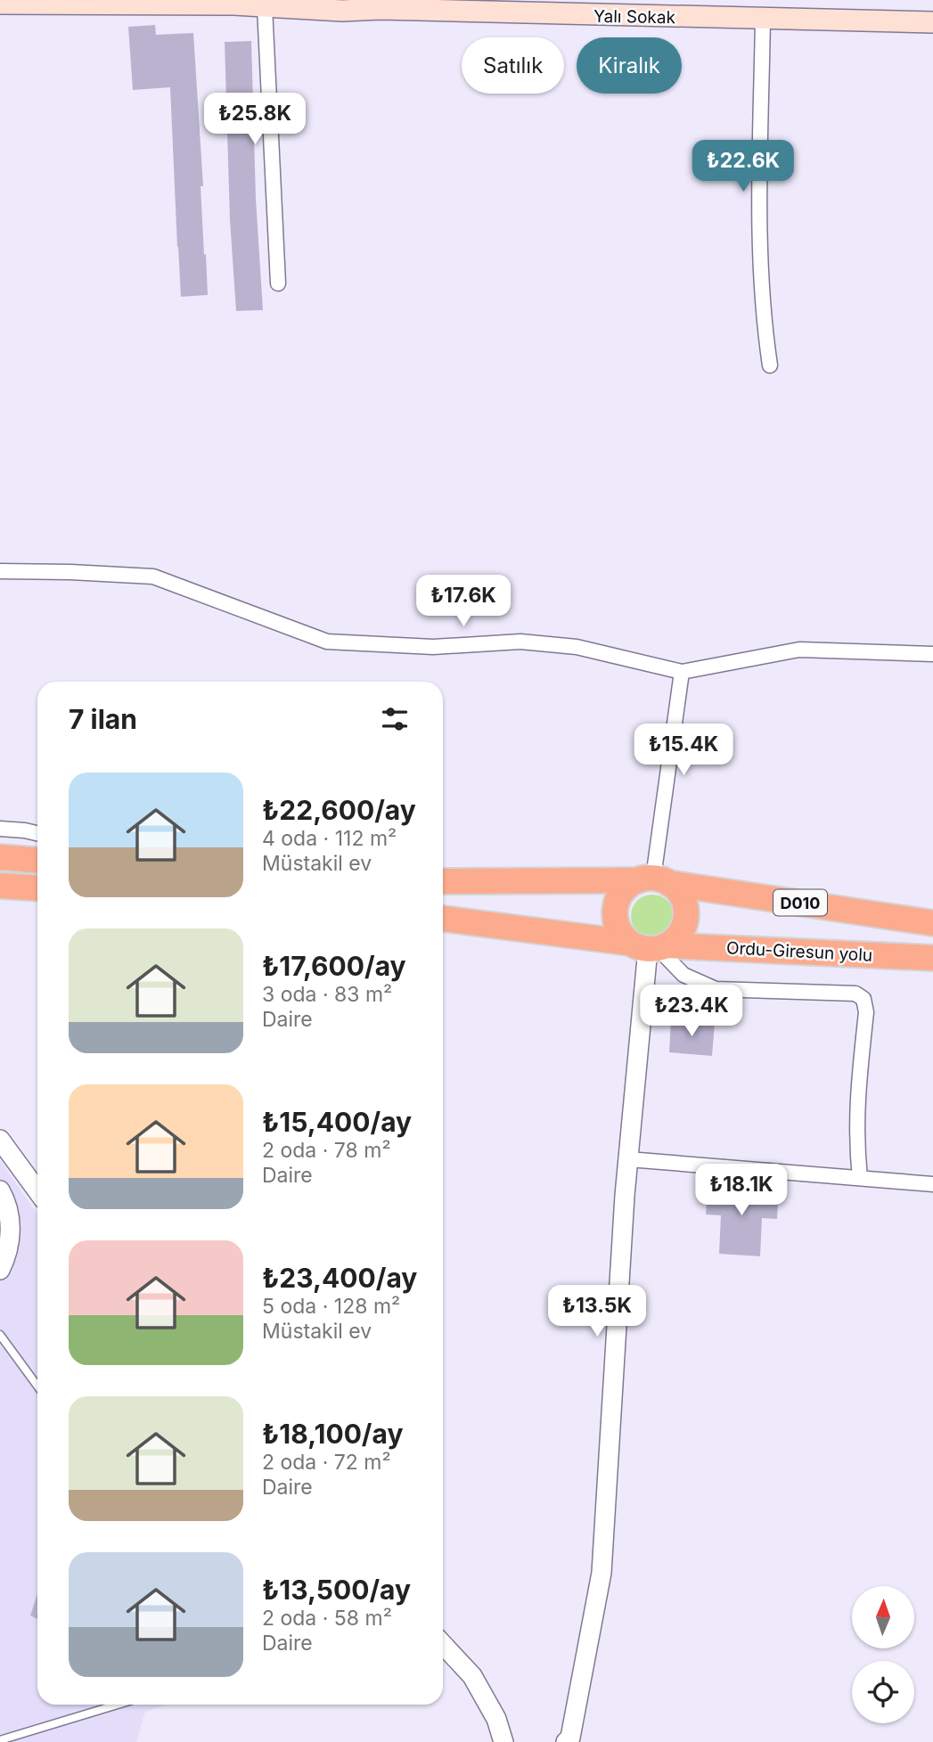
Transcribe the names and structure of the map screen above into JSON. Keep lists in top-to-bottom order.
{
  "streets": {
    "highway": ["D010", "Ordu-Giresun yolu"],
    "main road": ["Yalı Sokak"]
  },
  "crossings": [
    ["D010", "Ordu-Giresun yolu"]
  ],
  "north": "top",
  "page": {
    "chip": ["Satılık", "Kiralık"],
    "price": [
      "₺25.8K",
      "₺22.6K",
      "₺17.6K",
      "₺15.4K",
      "₺23.4K",
      "₺18.1K",
      "₺13.5K"
    ],
    "heading": "7 ilan",
    "list": [
      {
        "name": "₺22,600/ay",
        "note": "4 oda · 112 m² · Müstakil ev"
      },
      {
        "name": "₺17,600/ay",
        "note": "3 oda · 83 m² · Daire"
      },
      {
        "name": "₺15,400/ay",
        "note": "2 oda · 78 m² · Daire"
      },
      {
        "name": "₺23,400/ay",
        "note": "5 oda · 128 m² · Müstakil ev"
      },
      {
        "name": "₺18,100/ay",
        "note": "2 oda · 72 m² · Daire"
      },
      {
        "name": "₺13,500/ay",
        "note": "2 oda · 58 m² · Daire"
      }
    ]
  }
}
